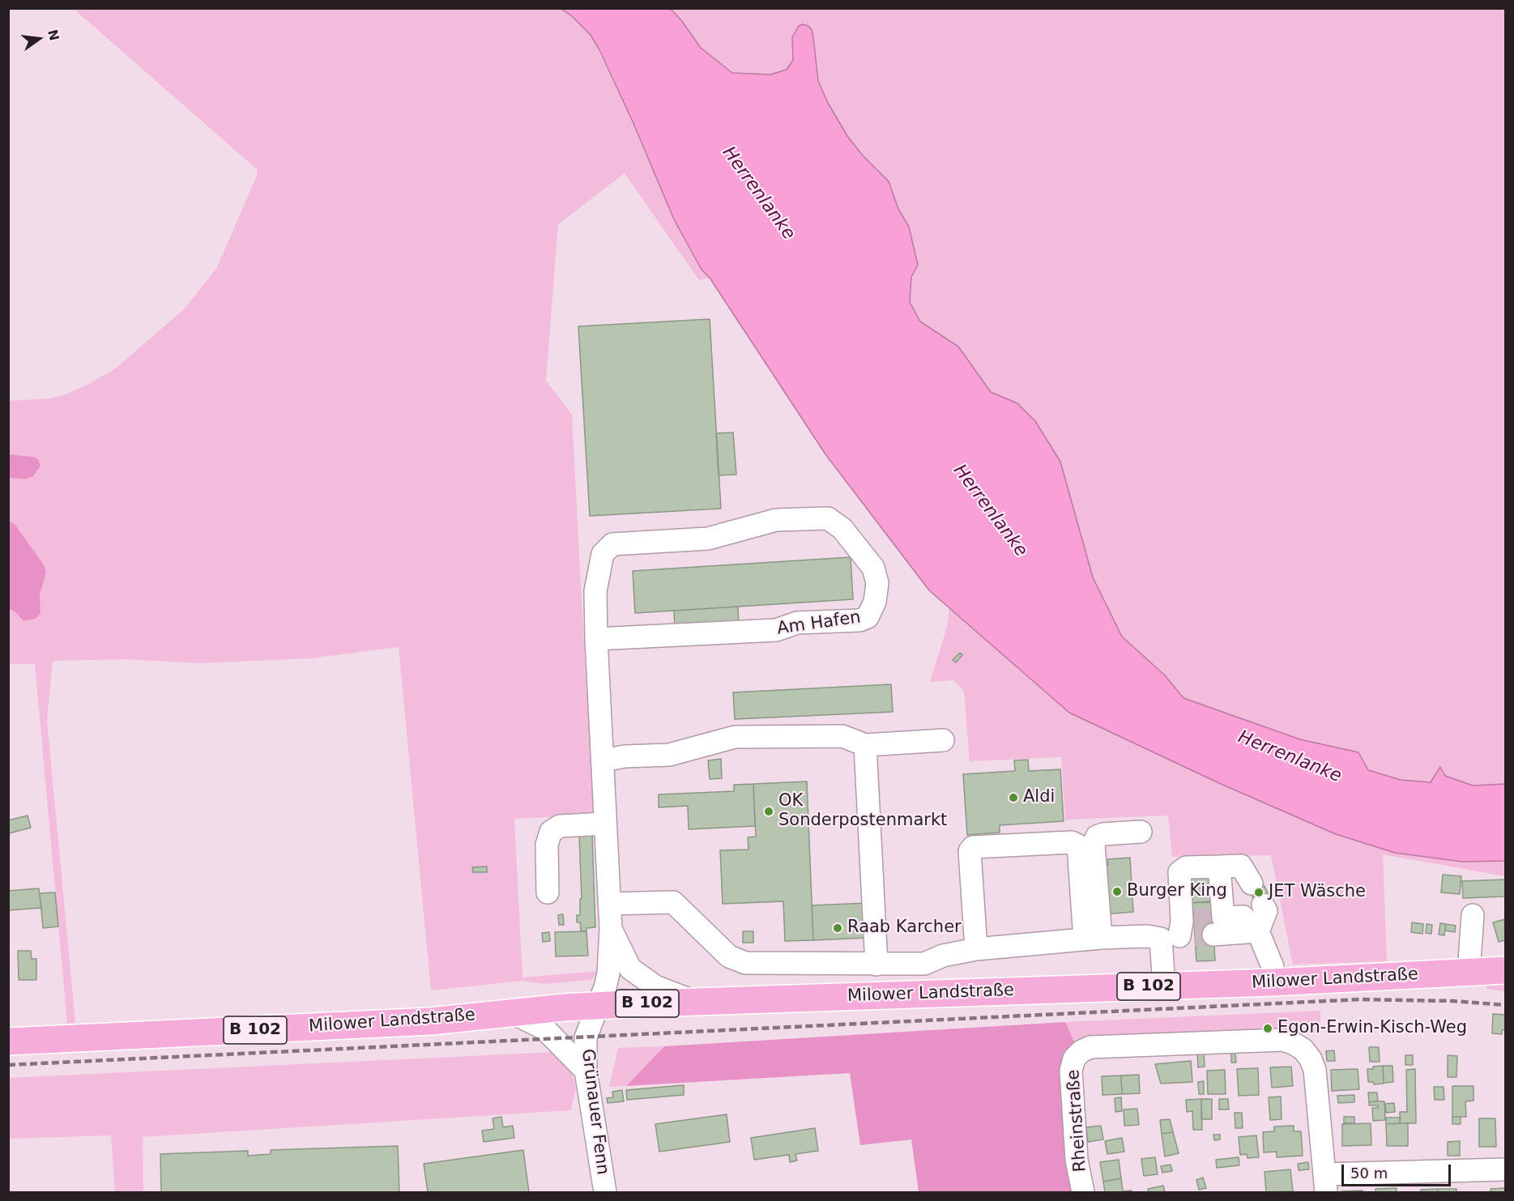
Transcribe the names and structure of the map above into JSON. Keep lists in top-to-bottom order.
{
  "streets": {
    "main road": ["Milower Landstraße", "B 102"],
    "street": ["Am Hafen", "Grünauer Fenn", "Rheinstraße"]
  },
  "crossings": [
    ["Am Hafen", "Milower Landstraße"],
    ["Am Hafen", "Grünauer Fenn"],
    ["Milower Landstraße", "Grünauer Fenn"]
  ],
  "water": ["Herrenlanke"],
  "places": [
    "Aldi",
    "OK Sonderpostenmarkt",
    "Burger King",
    "JET Wäsche",
    "Raab Karcher",
    "Egon-Erwin-Kisch-Weg"
  ],
  "scale_bar": "50 m",
  "north": "right"
}
